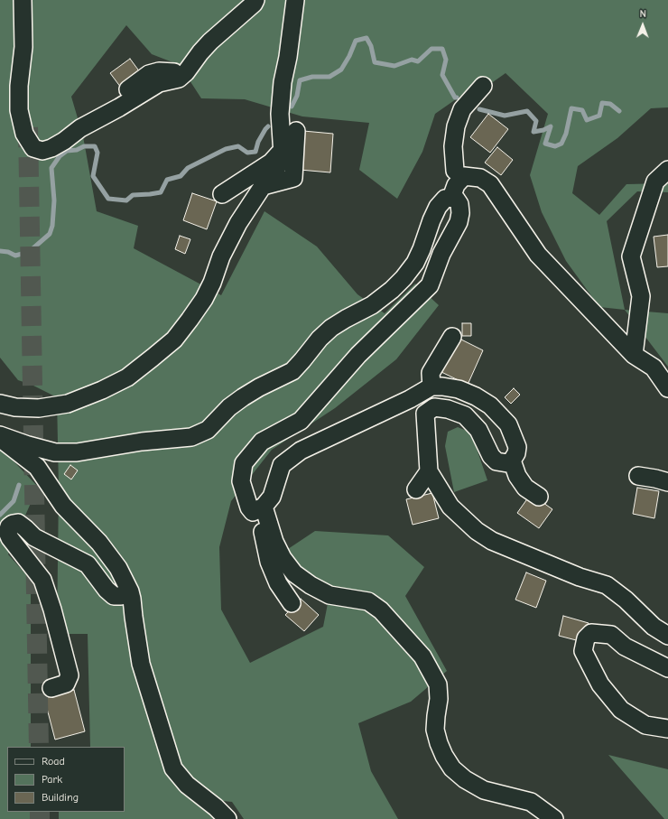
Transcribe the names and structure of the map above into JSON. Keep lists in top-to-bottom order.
{
  "legend": ["Road", "Park", "Building"],
  "north": "top"
}
